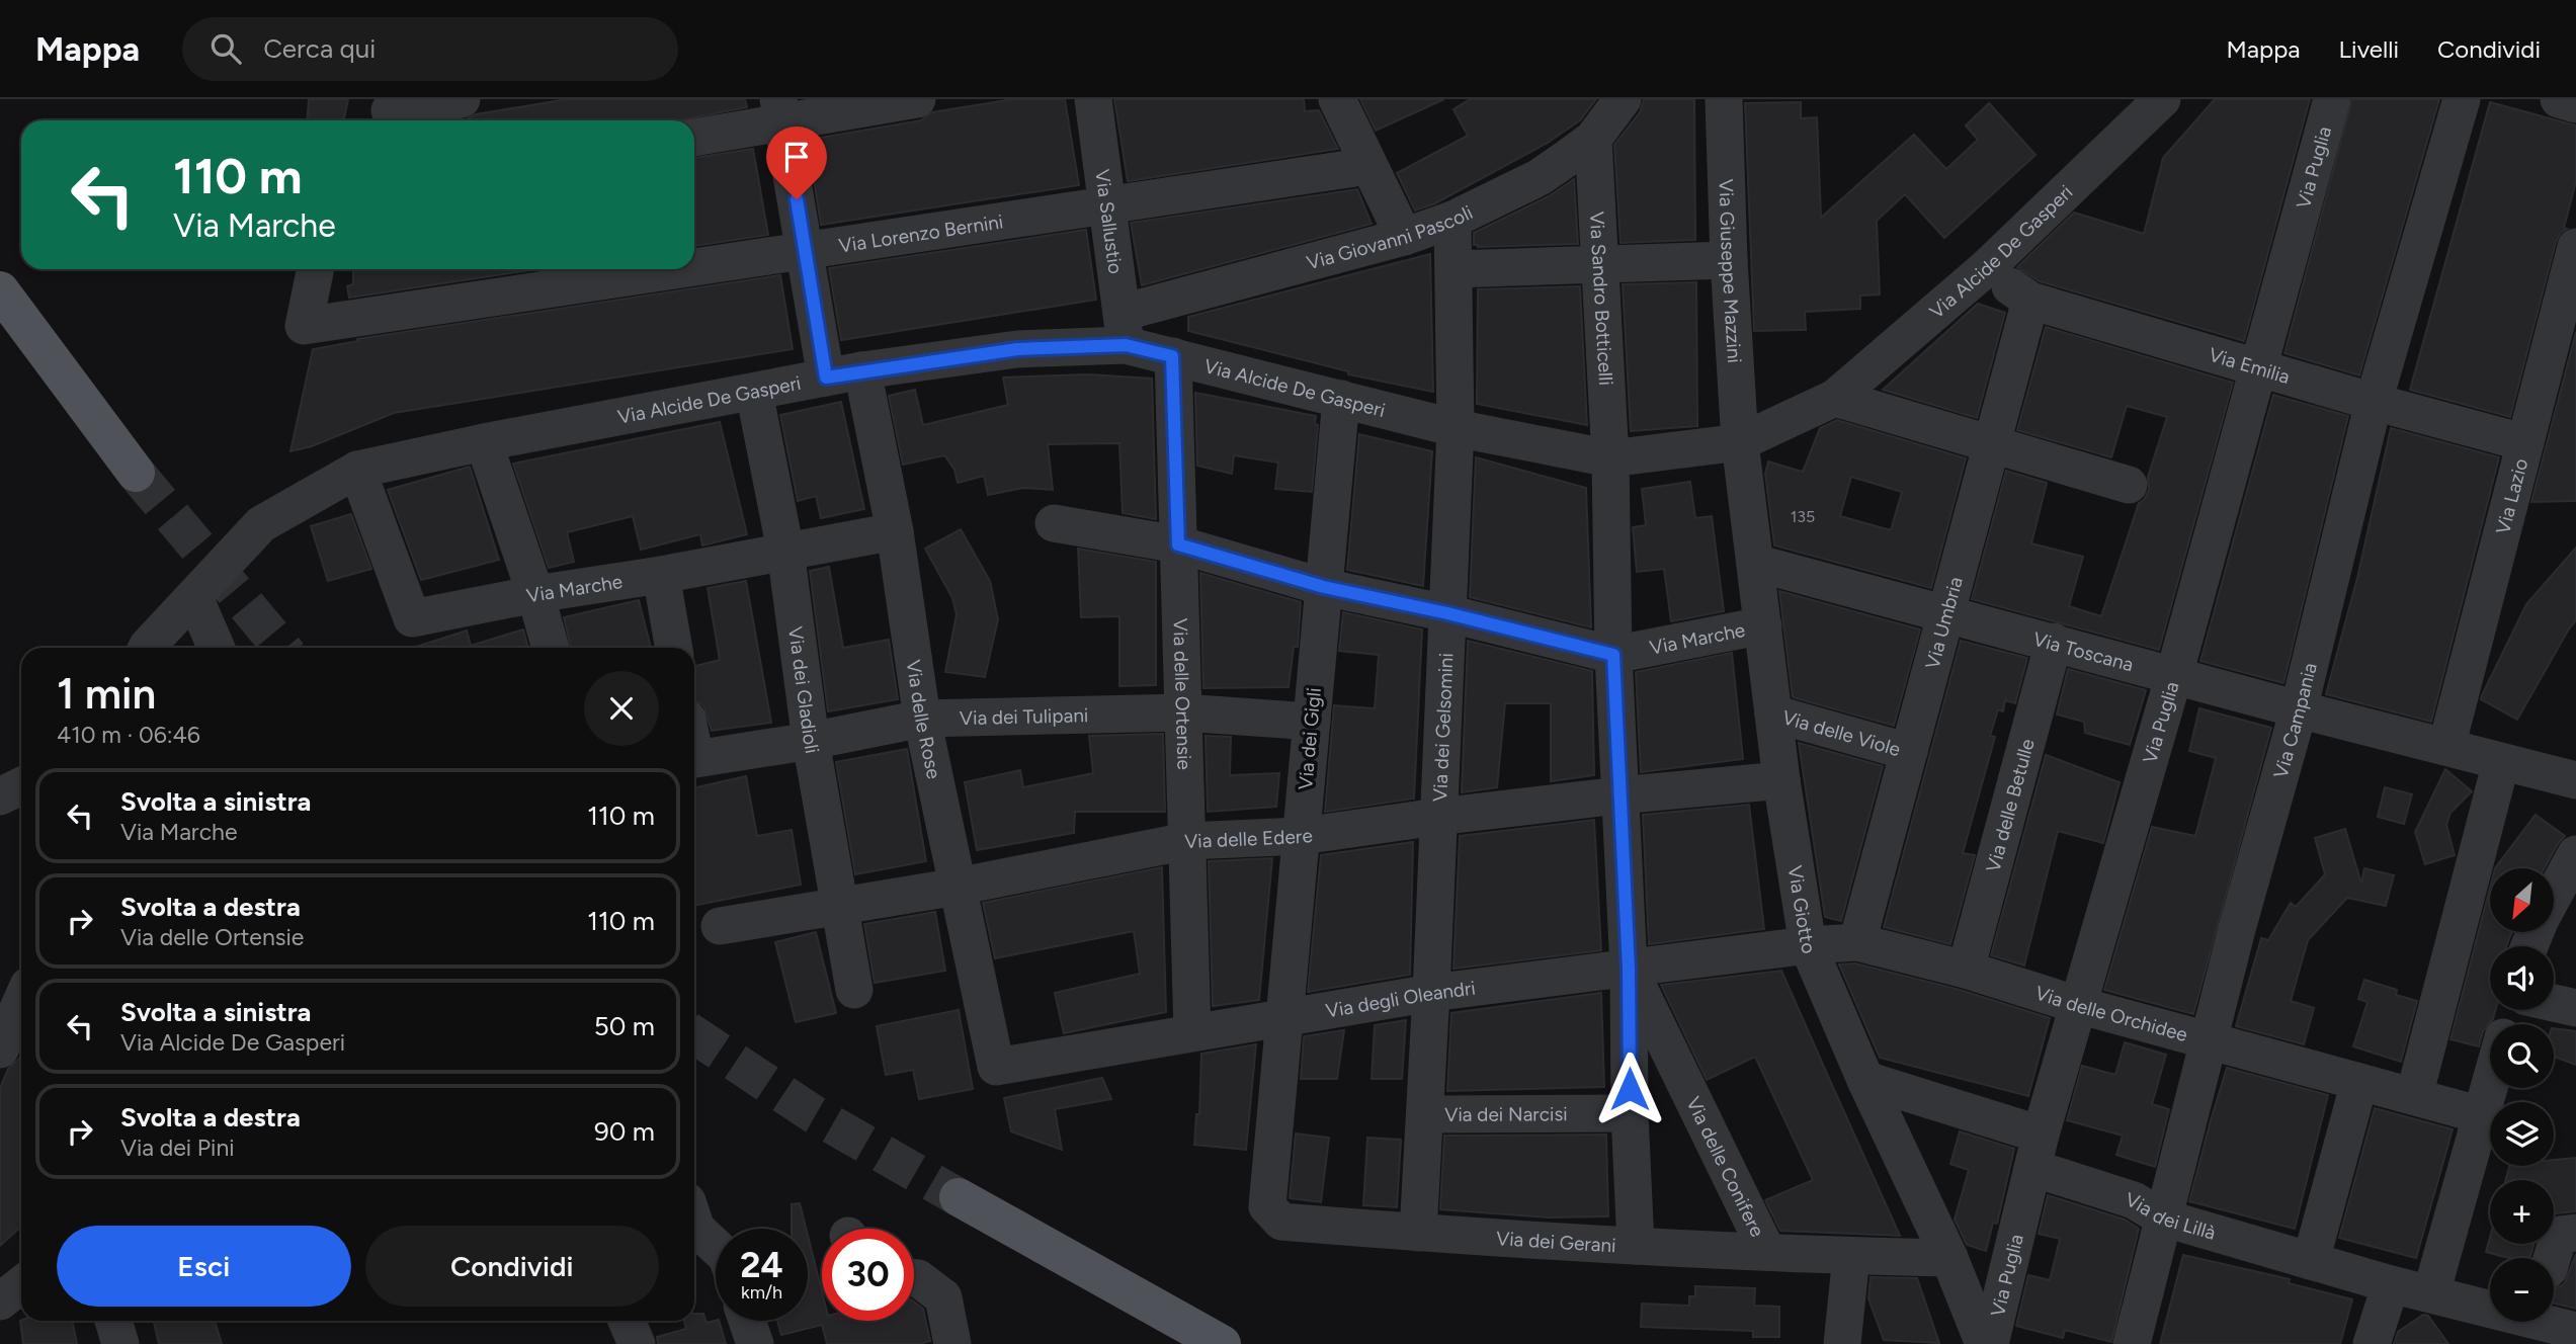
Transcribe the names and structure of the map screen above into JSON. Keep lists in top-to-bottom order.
{
  "streets": {
    "street": [
      "Via Puglia",
      "Via Sallustio",
      "Via Lorenzo Bernini",
      "Via Giovanni Pascoli",
      "Via Alcide De Gasperi",
      "Via Giuseppe Mazzini",
      "Via Sandro Botticelli",
      "Via Emilia",
      "Via Lazio",
      "Via Marche",
      "Via Umbria",
      "Via Toscana",
      "Via dei Gladioli",
      "Via delle Ortensie",
      "Via dei Tulipani",
      "Via delle Rose",
      "Via Campania",
      "Via dei Gelsomini",
      "Via delle Viole",
      "Via dei Gigli",
      "Via delle Betulle",
      "Via delle Edere",
      "Via Giotto",
      "Via degli Oleandri",
      "Via delle Orchidee",
      "Via dei Narcisi",
      "Via delle Conifere",
      "Via dei Lillà",
      "Via dei Gerani"
    ]
  },
  "crossings": [
    ["Via Puglia", "Via Emilia"],
    ["Via Puglia", "Via Toscana"],
    ["Via Puglia", "Via delle Orchidee"],
    ["Via Puglia", "Via dei Lillà"],
    ["Via Sallustio", "Via Lorenzo Bernini"],
    ["Via Sallustio", "Via Giovanni Pascoli"],
    ["Via Sallustio", "Via Alcide De Gasperi"],
    ["Via Giovanni Pascoli", "Via Alcide De Gasperi"],
    ["Via Giovanni Pascoli", "Via Sandro Botticelli"],
    ["Via Giovanni Pascoli", "Via dei Gelsomini"],
    ["Via Alcide De Gasperi", "Via Giuseppe Mazzini"],
    ["Via Alcide De Gasperi", "Via Sandro Botticelli"],
    ["Via Alcide De Gasperi", "Via Emilia"],
    ["Via Alcide De Gasperi", "Via Marche"],
    ["Via Alcide De Gasperi", "Via dei Gladioli"],
    ["Via Alcide De Gasperi", "Via delle Ortensie"],
    ["Via Alcide De Gasperi", "Via delle Rose"],
    ["Via Alcide De Gasperi", "Via dei Gelsomini"],
    ["Via Alcide De Gasperi", "Via dei Gigli"],
    ["Via Alcide De Gasperi", "Via Giotto"],
    ["Via Alcide De Gasperi", "Via delle Conifere"],
    ["Via Giuseppe Mazzini", "Via Giotto"],
    ["Via Sandro Botticelli", "Via delle Conifere"],
    ["Via Emilia", "Via Lazio"],
    ["Via Emilia", "Via Umbria"],
    ["Via Emilia", "Via Campania"],
    ["Via Lazio", "Via Toscana"],
    ["Via Marche", "Via dei Gladioli"],
    ["Via Marche", "Via delle Ortensie"],
    ["Via Marche", "Via delle Rose"],
    ["Via Marche", "Via dei Gelsomini"],
    ["Via Marche", "Via dei Gigli"],
    ["Via Marche", "Via Giotto"],
    ["Via Marche", "Via delle Conifere"],
    ["Via Umbria", "Via Toscana"],
    ["Via Umbria", "Via delle Viole"],
    ["Via Umbria", "Via delle Orchidee"],
    ["Via Toscana", "Via Campania"],
    ["Via Toscana", "Via delle Betulle"],
    ["Via Toscana", "Via Giotto"],
    ["Via dei Gladioli", "Via dei Tulipani"],
    ["Via dei Gladioli", "Via delle Edere"],
    ["Via delle Ortensie", "Via dei Tulipani"],
    ["Via delle Ortensie", "Via delle Edere"],
    ["Via delle Ortensie", "Via degli Oleandri"],
    ["Via dei Tulipani", "Via delle Rose"],
    ["Via dei Tulipani", "Via dei Gigli"],
    ["Via delle Rose", "Via delle Edere"],
    ["Via delle Rose", "Via degli Oleandri"],
    ["Via Campania", "Via delle Orchidee"],
    ["Via Campania", "Via dei Lillà"],
    ["Via dei Gelsomini", "Via delle Edere"],
    ["Via dei Gelsomini", "Via degli Oleandri"],
    ["Via dei Gelsomini", "Via dei Narcisi"],
    ["Via dei Gelsomini", "Via dei Gerani"],
    ["Via delle Viole", "Via Giotto"],
    ["Via dei Gigli", "Via delle Edere"],
    ["Via dei Gigli", "Via degli Oleandri"],
    ["Via dei Gigli", "Via dei Gerani"],
    ["Via delle Betulle", "Via delle Orchidee"],
    ["Via delle Edere", "Via Giotto"],
    ["Via delle Edere", "Via delle Conifere"],
    ["Via Giotto", "Via degli Oleandri"],
    ["Via Giotto", "Via delle Orchidee"],
    ["Via Giotto", "Via dei Lillà"],
    ["Via Giotto", "Via dei Gerani"],
    ["Via degli Oleandri", "Via delle Orchidee"],
    ["Via degli Oleandri", "Via delle Conifere"],
    ["Via dei Narcisi", "Via delle Conifere"],
    ["Via delle Conifere", "Via dei Gerani"]
  ],
  "house_numbers": ["135"],
  "north": "bottom left",
  "page": {
    "header": "Mappa",
    "search": "Cerca qui",
    "nav": ["Mappa", "Livelli", "Condividi"],
    "turn": ["110 m", "Via Marche"],
    "heading": ["1 min", "410 m · 06:46"],
    "list": [
      {
        "name": "Svolta a sinistra",
        "note": "Via Marche",
        "value": "110 m"
      },
      {
        "name": "Svolta a destra",
        "note": "Via delle Ortensie",
        "value": "110 m"
      },
      {
        "name": "Svolta a sinistra",
        "note": "Via Alcide De Gasperi",
        "value": "50 m"
      },
      {
        "name": "Svolta a destra",
        "note": "Via dei Pini",
        "value": "90 m"
      }
    ],
    "map_buttons": ["+", "−"],
    "buttons": ["Esci", "Condividi"],
    "speed": "24 km/h",
    "limit": "30"
  }
}
